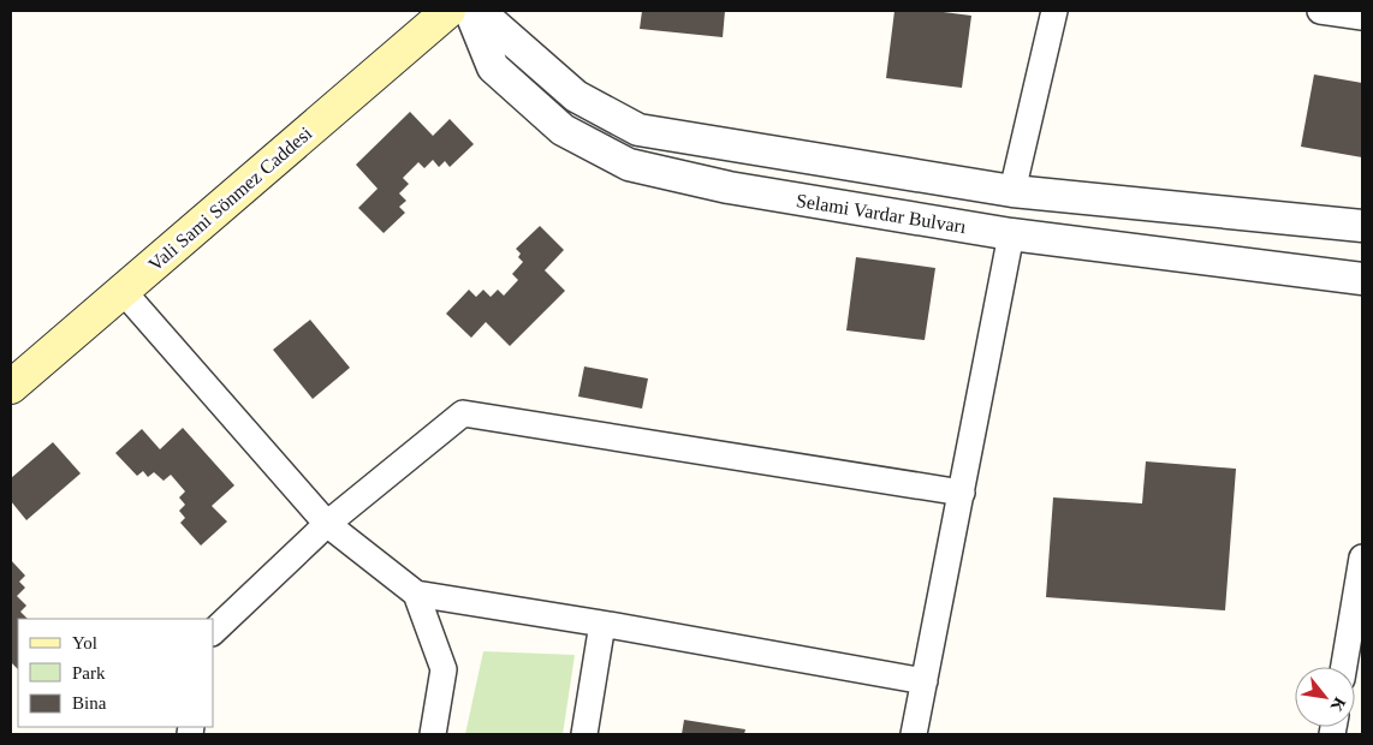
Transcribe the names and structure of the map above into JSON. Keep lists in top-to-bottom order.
{
  "streets": {
    "main road": ["Vali Sami Sönmez Caddesi"],
    "street": ["Selami Vardar Bulvarı"]
  },
  "legend": ["Yol", "Park", "Bina"],
  "north": "bottom right"
}
